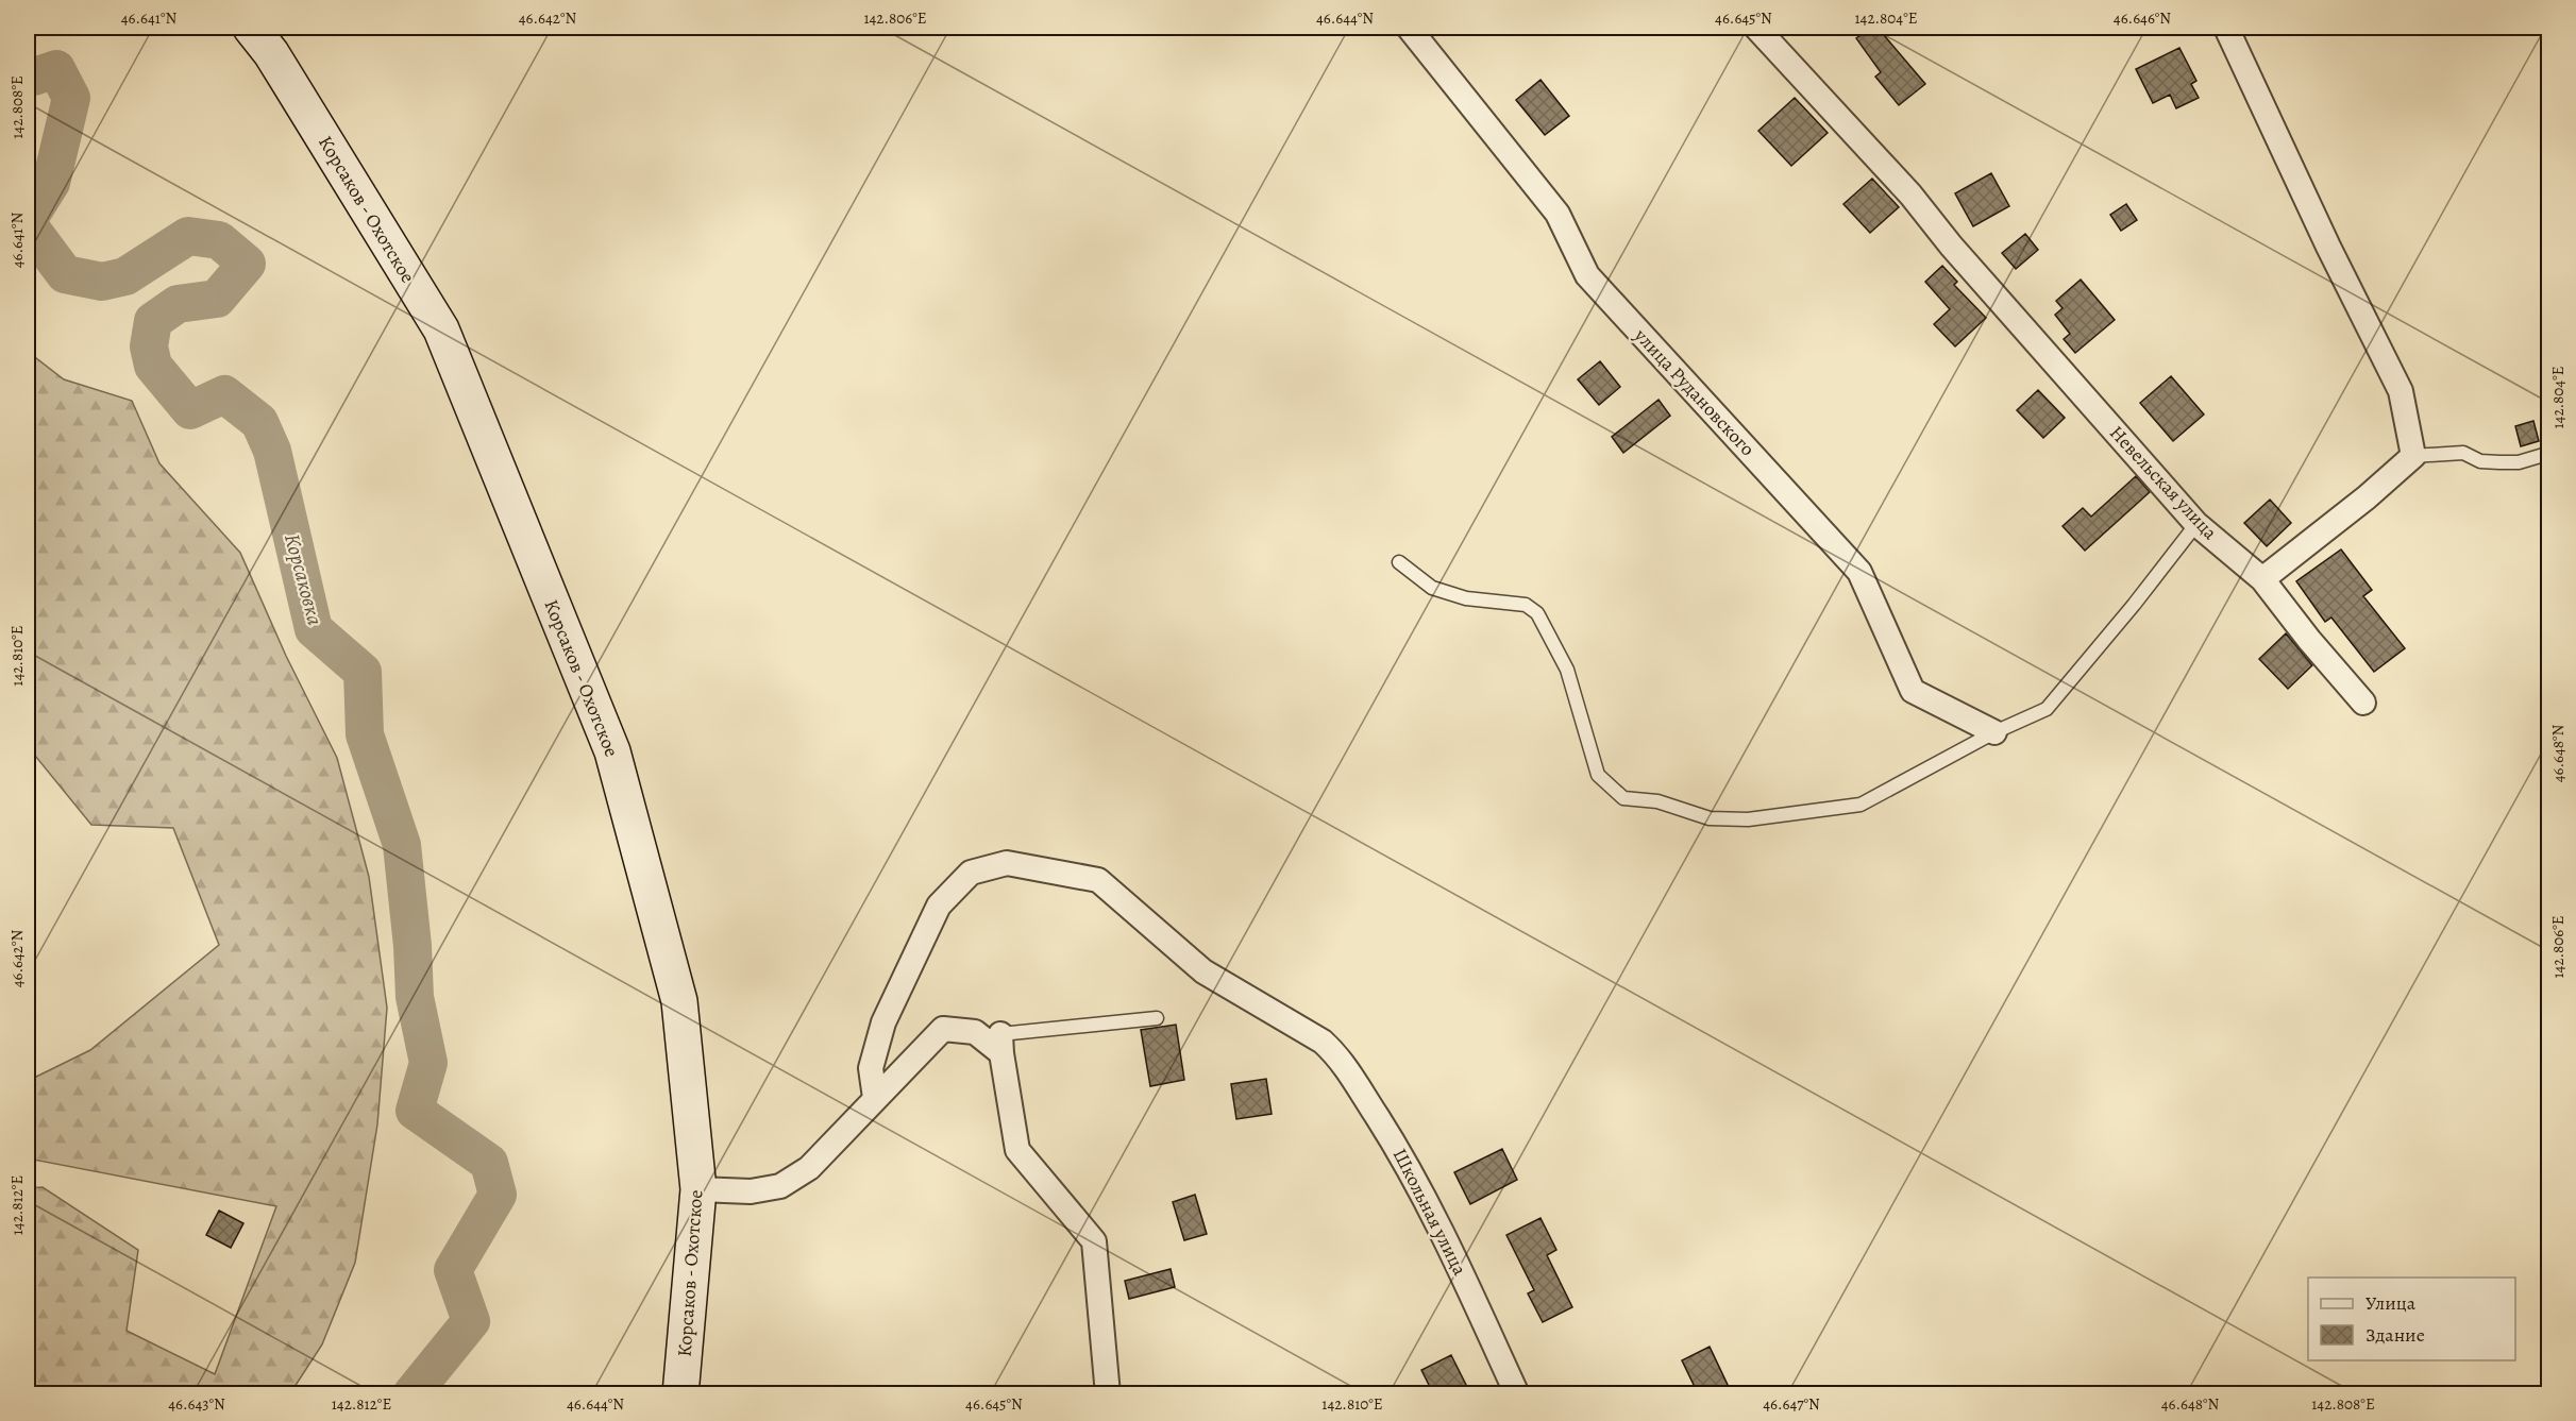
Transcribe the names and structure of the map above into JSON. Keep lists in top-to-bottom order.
{
  "streets": {
    "street": [
      "Корсаков - Охотское",
      "улица Рудановского",
      "Невельская улица",
      "Школьная улица"
    ]
  },
  "water": ["Корсаковка"],
  "legend": ["Улица", "Здание"],
  "coordinates": [
    "46.641°N",
    "46.642°N",
    "142.806°E",
    "46.644°N",
    "46.645°N",
    "142.804°E",
    "46.646°N",
    "142.808°E",
    "142.810°E",
    "46.648°N",
    "142.812°E",
    "46.643°N",
    "46.647°N"
  ]
}
